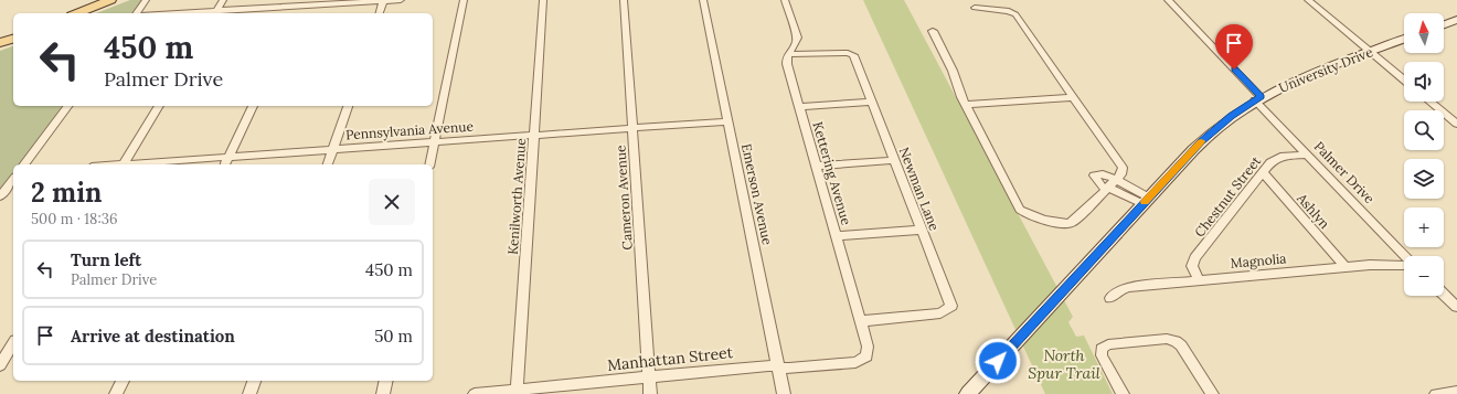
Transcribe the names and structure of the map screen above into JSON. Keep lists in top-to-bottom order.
{
  "streets": {
    "main road": ["University Drive"],
    "street": [
      "Pennsylvania Avenue",
      "Palmer Drive",
      "Kettering Avenue",
      "Newman Lane",
      "Emerson Avenue",
      "Kenilworth Avenue",
      "Chestnut Street",
      "Cameron Avenue",
      "Ashlyn",
      "Magnolia",
      "Manhattan Street"
    ]
  },
  "crossings": [
    ["University Drive", "Palmer Drive"],
    ["Pennsylvania Avenue", "Emerson Avenue"],
    ["Pennsylvania Avenue", "Kenilworth Avenue"],
    ["Pennsylvania Avenue", "Cameron Avenue"],
    ["Palmer Drive", "Chestnut Street"],
    ["Kettering Avenue", "Newman Lane"],
    ["Kettering Avenue", "Manhattan Street"],
    ["Emerson Avenue", "Manhattan Street"],
    ["Kenilworth Avenue", "Manhattan Street"],
    ["Chestnut Street", "Ashlyn"],
    ["Chestnut Street", "Magnolia"],
    ["Cameron Avenue", "Manhattan Street"],
    ["Ashlyn", "Magnolia"]
  ],
  "parks": ["North Spur Trail"],
  "north": "top",
  "page": {
    "map_buttons": ["+", "−"],
    "turn": ["450 m", "Palmer Drive"],
    "heading": ["2 min", "500 m · 18:36"],
    "list": [
      {
        "name": "Turn left",
        "note": "Palmer Drive",
        "value": "450 m"
      },
      {
        "name": "Arrive at destination",
        "value": "50 m"
      }
    ]
  }
}
